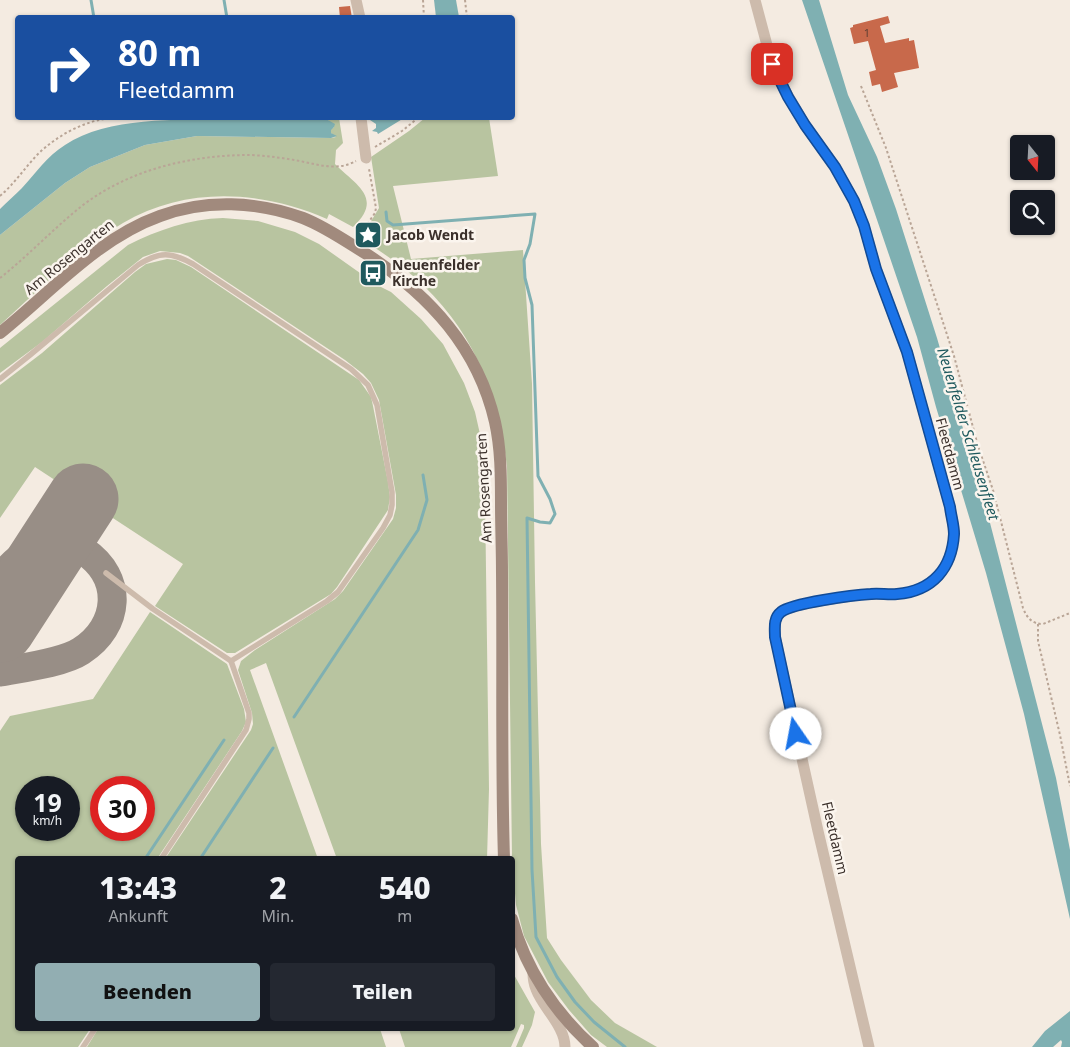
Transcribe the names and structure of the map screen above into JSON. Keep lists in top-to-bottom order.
{
  "streets": {
    "main road": ["Am Rosengarten"],
    "street": ["Fleetdamm"]
  },
  "water": ["Neuenfelder Schleusenfleet"],
  "places": {
    "place": ["Jacob Wendt"],
    "bus stop": ["Neuenfelder Kirche"]
  },
  "house_numbers": ["1"],
  "north": "bottom",
  "page": {
    "turn": ["80 m", "Fleetdamm"],
    "speed": "19 km/h",
    "limit": "30",
    "eta": [
      "13:43",
      "Ankunft",
      "2",
      "Min.",
      "540",
      "m"
    ],
    "buttons": ["Beenden", "Teilen"]
  }
}
